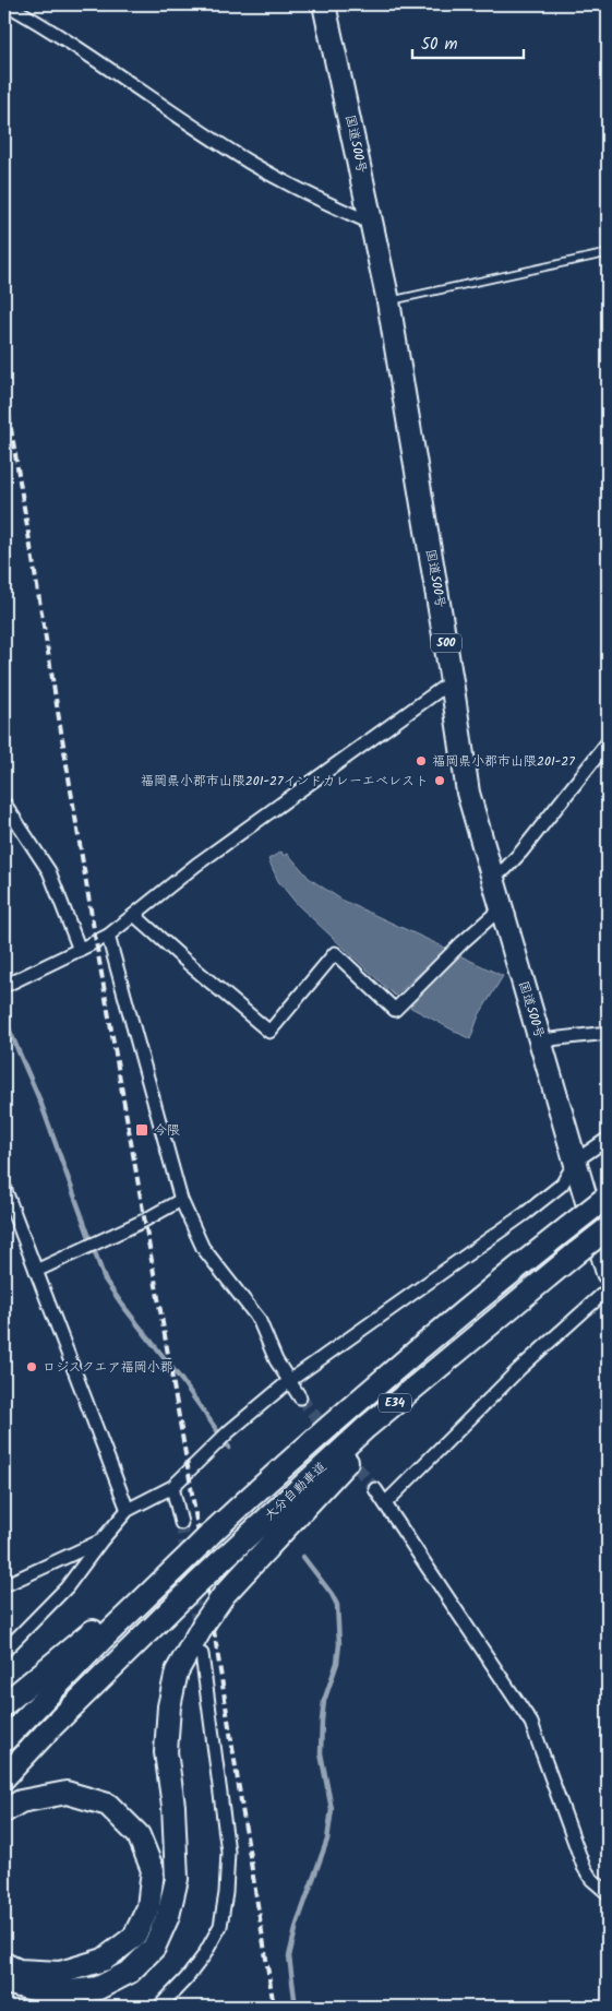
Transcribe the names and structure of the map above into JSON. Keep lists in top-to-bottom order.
{
  "streets": {
    "highway": [
      "国道500号",
      "500",
      "E34",
      "大分自動車道"
    ]
  },
  "places": {
    "other": ["福岡県小郡市山隈201-27", "福岡県小郡市山隈201-27インドカレーエベレスト", "ロジスクエア福岡小郡"],
    "transit": ["今隈"]
  },
  "scale_bar": "50 m"
}
